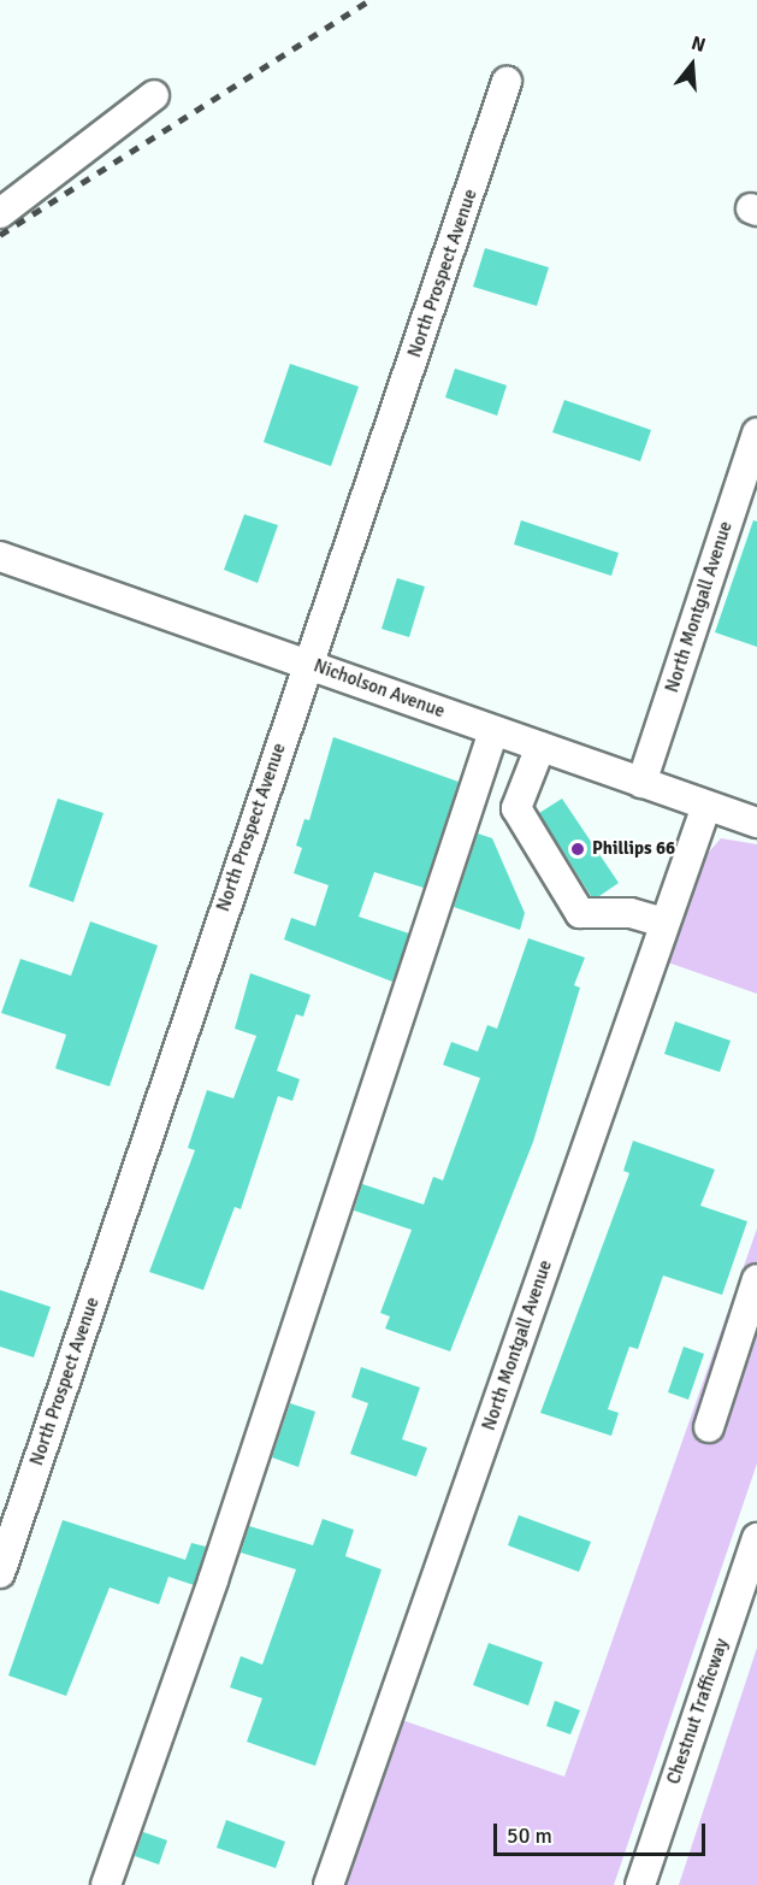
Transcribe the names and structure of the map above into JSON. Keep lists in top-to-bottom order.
{
  "streets": {
    "street": [
      "North Prospect Avenue",
      "North Montgall Avenue",
      "Nicholson Avenue",
      "Chestnut Trafficway"
    ]
  },
  "crossings": [
    ["North Prospect Avenue", "Nicholson Avenue"],
    ["North Montgall Avenue", "Nicholson Avenue"]
  ],
  "places": ["Phillips 66"],
  "scale_bar": "50 m",
  "north": "top"
}
